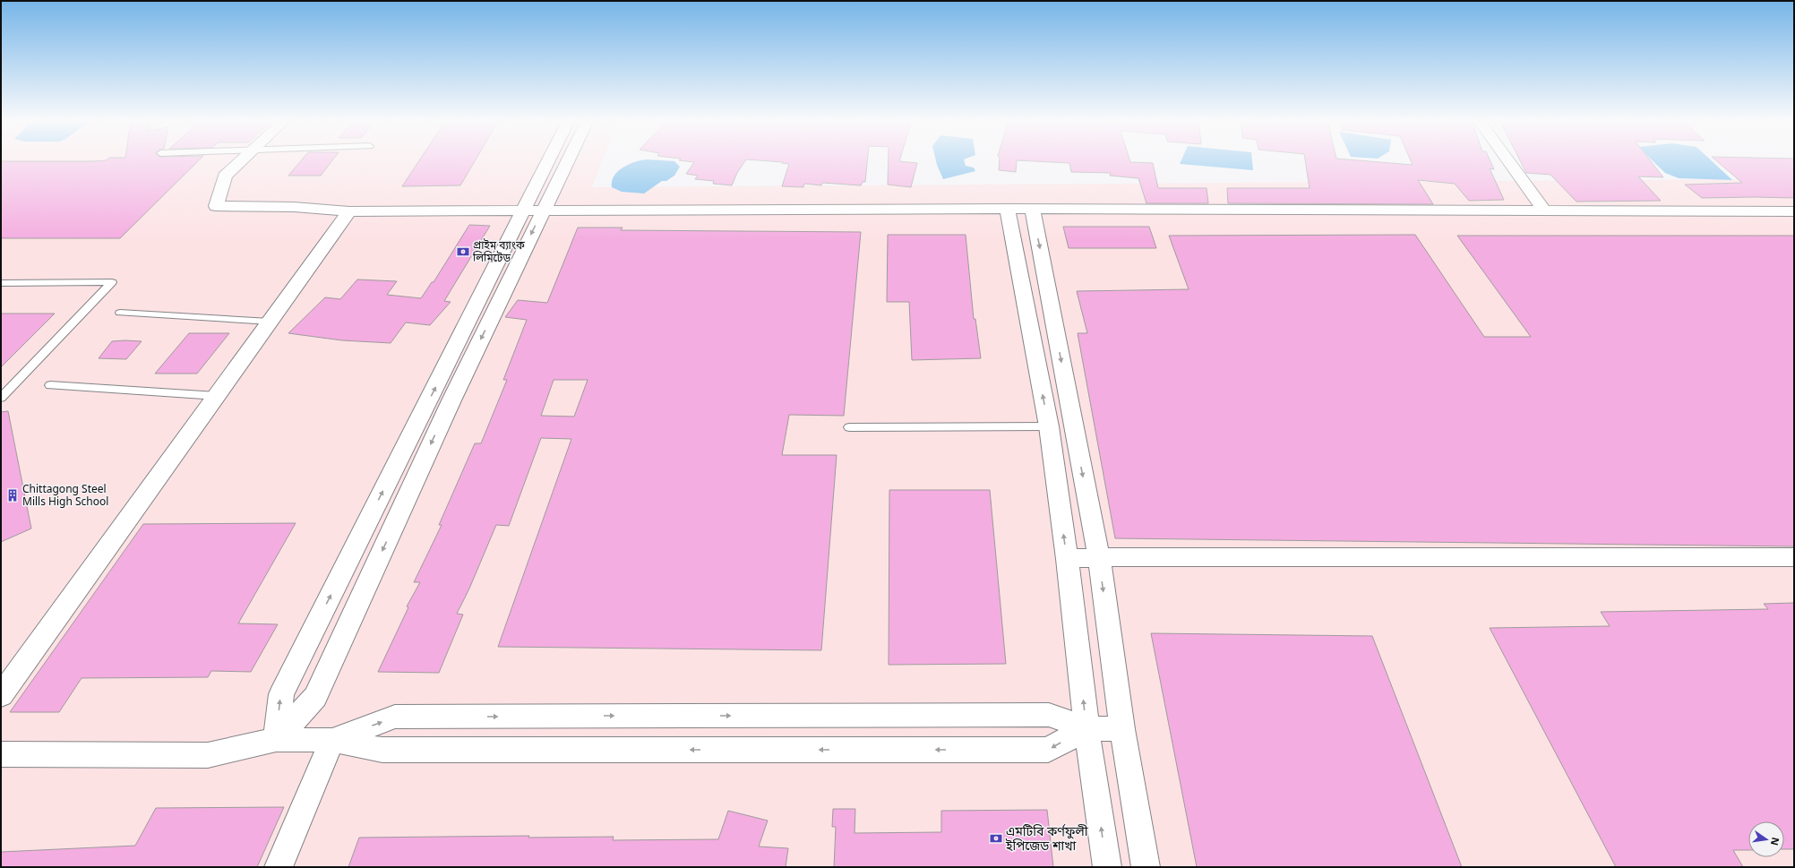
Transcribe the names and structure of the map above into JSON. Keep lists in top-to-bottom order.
{
  "places": {
    "bank": ["প্রাইম ব্যাংক লিমিটেড", "এমটিবি কর্ণফুলী ইপিজেড শাখা"],
    "building": ["Chittagong Steel Mills High School"]
  },
  "north": "right"
}
